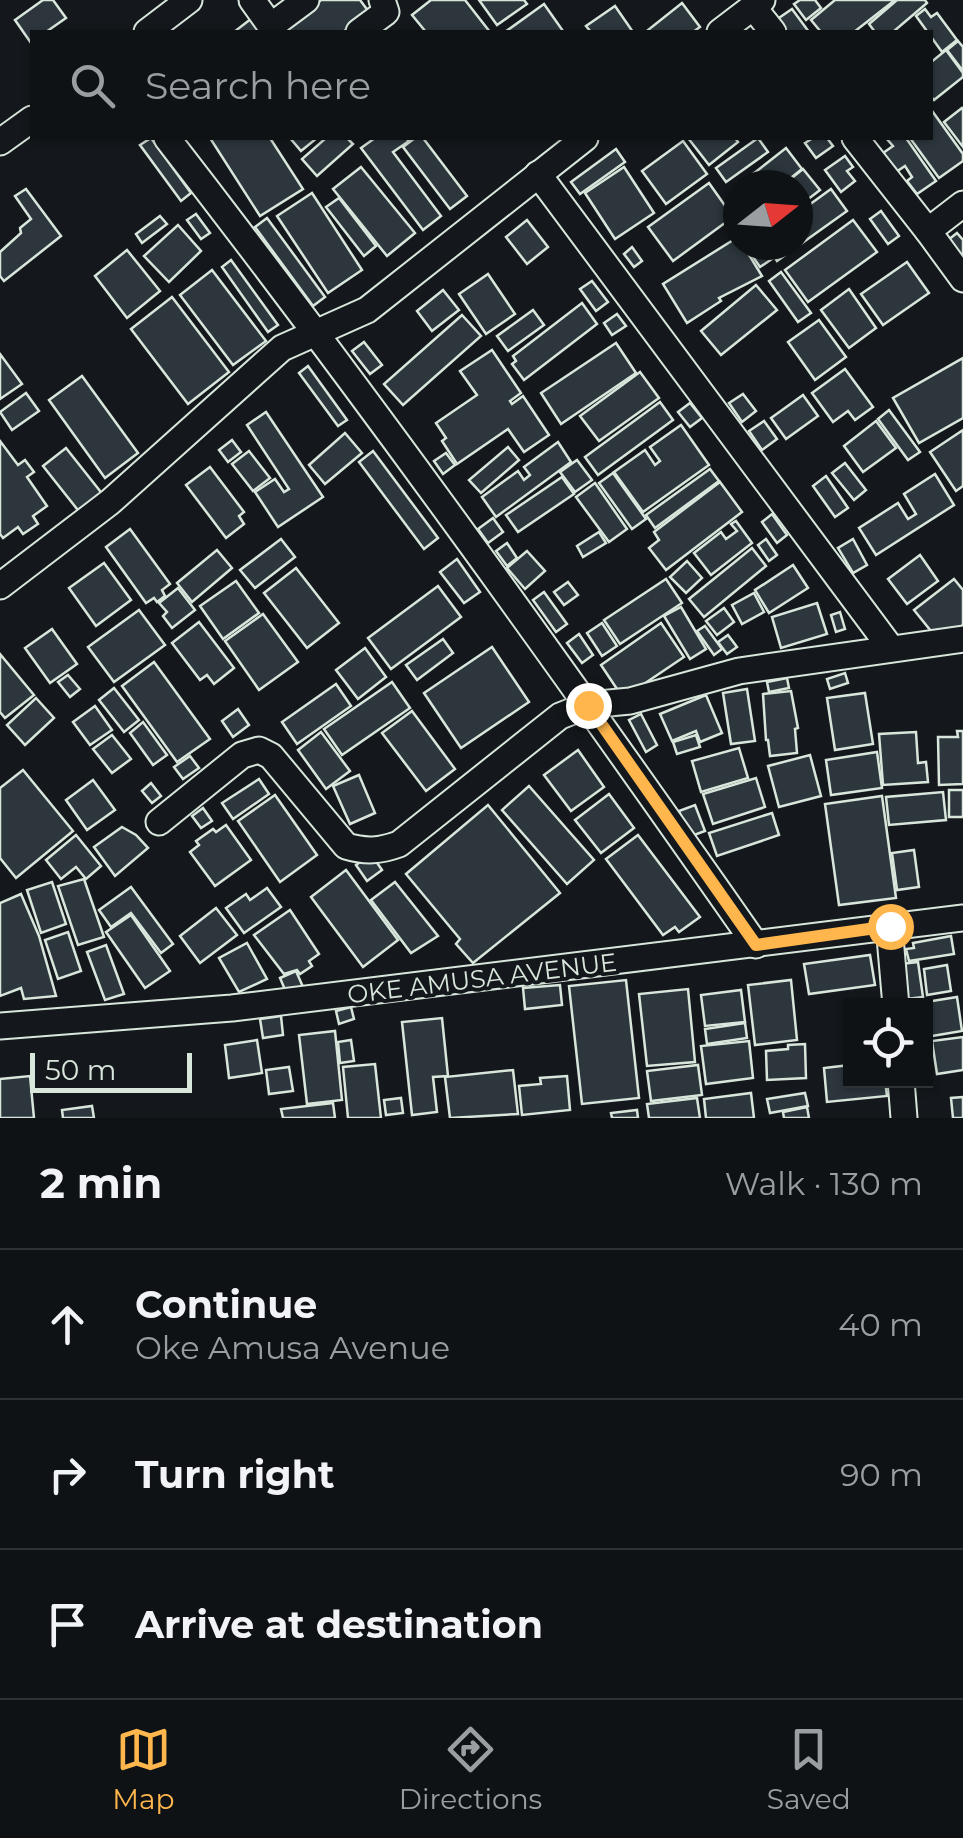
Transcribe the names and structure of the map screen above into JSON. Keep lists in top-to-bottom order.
{
  "streets": {
    "street": ["OKE AMUSA AVENUE"]
  },
  "scale_bar": "50 m",
  "north": "right",
  "page": {
    "search": "Search here",
    "scale": "50 m",
    "heading": ["2 min", "Walk · 130 m"],
    "list": [
      ["Continue", "Oke Amusa Avenue", "40 m"],
      ["Turn right", "90 m"],
      "Arrive at destination"
    ],
    "nav": ["Map", "Directions", "Saved"]
  }
}
